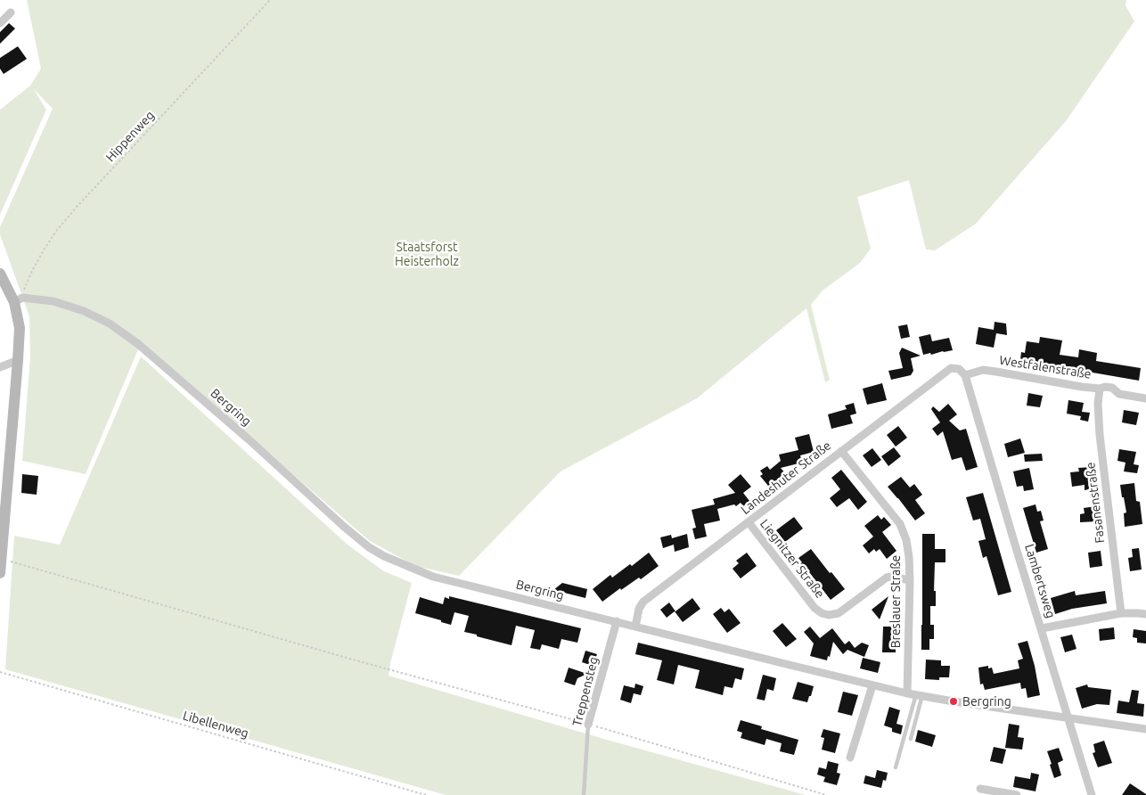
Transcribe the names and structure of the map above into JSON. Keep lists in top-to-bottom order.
{
  "streets": {
    "street": [
      "Westfalenstraße",
      "Bergring",
      "Landeshuter Straße",
      "Fasanenstraße",
      "Liegnitzer Straße",
      "Lambertsweg",
      "Breslauer Straße",
      "Treppensteg"
    ],
    "path": ["Hippenweg", "Libellenweg"]
  },
  "crossings": [
    ["Hippenweg", "Bergring"],
    ["Westfalenstraße", "Landeshuter Straße"],
    ["Westfalenstraße", "Fasanenstraße"],
    ["Westfalenstraße", "Lambertsweg"],
    ["Bergring", "Landeshuter Straße"],
    ["Bergring", "Lambertsweg"],
    ["Bergring", "Breslauer Straße"],
    ["Bergring", "Treppensteg"],
    ["Landeshuter Straße", "Liegnitzer Straße"],
    ["Landeshuter Straße", "Lambertsweg"],
    ["Landeshuter Straße", "Breslauer Straße"],
    ["Liegnitzer Straße", "Breslauer Straße"]
  ],
  "parks": ["Staatsforst Heisterholz"],
  "places": ["Bergring"]
}
